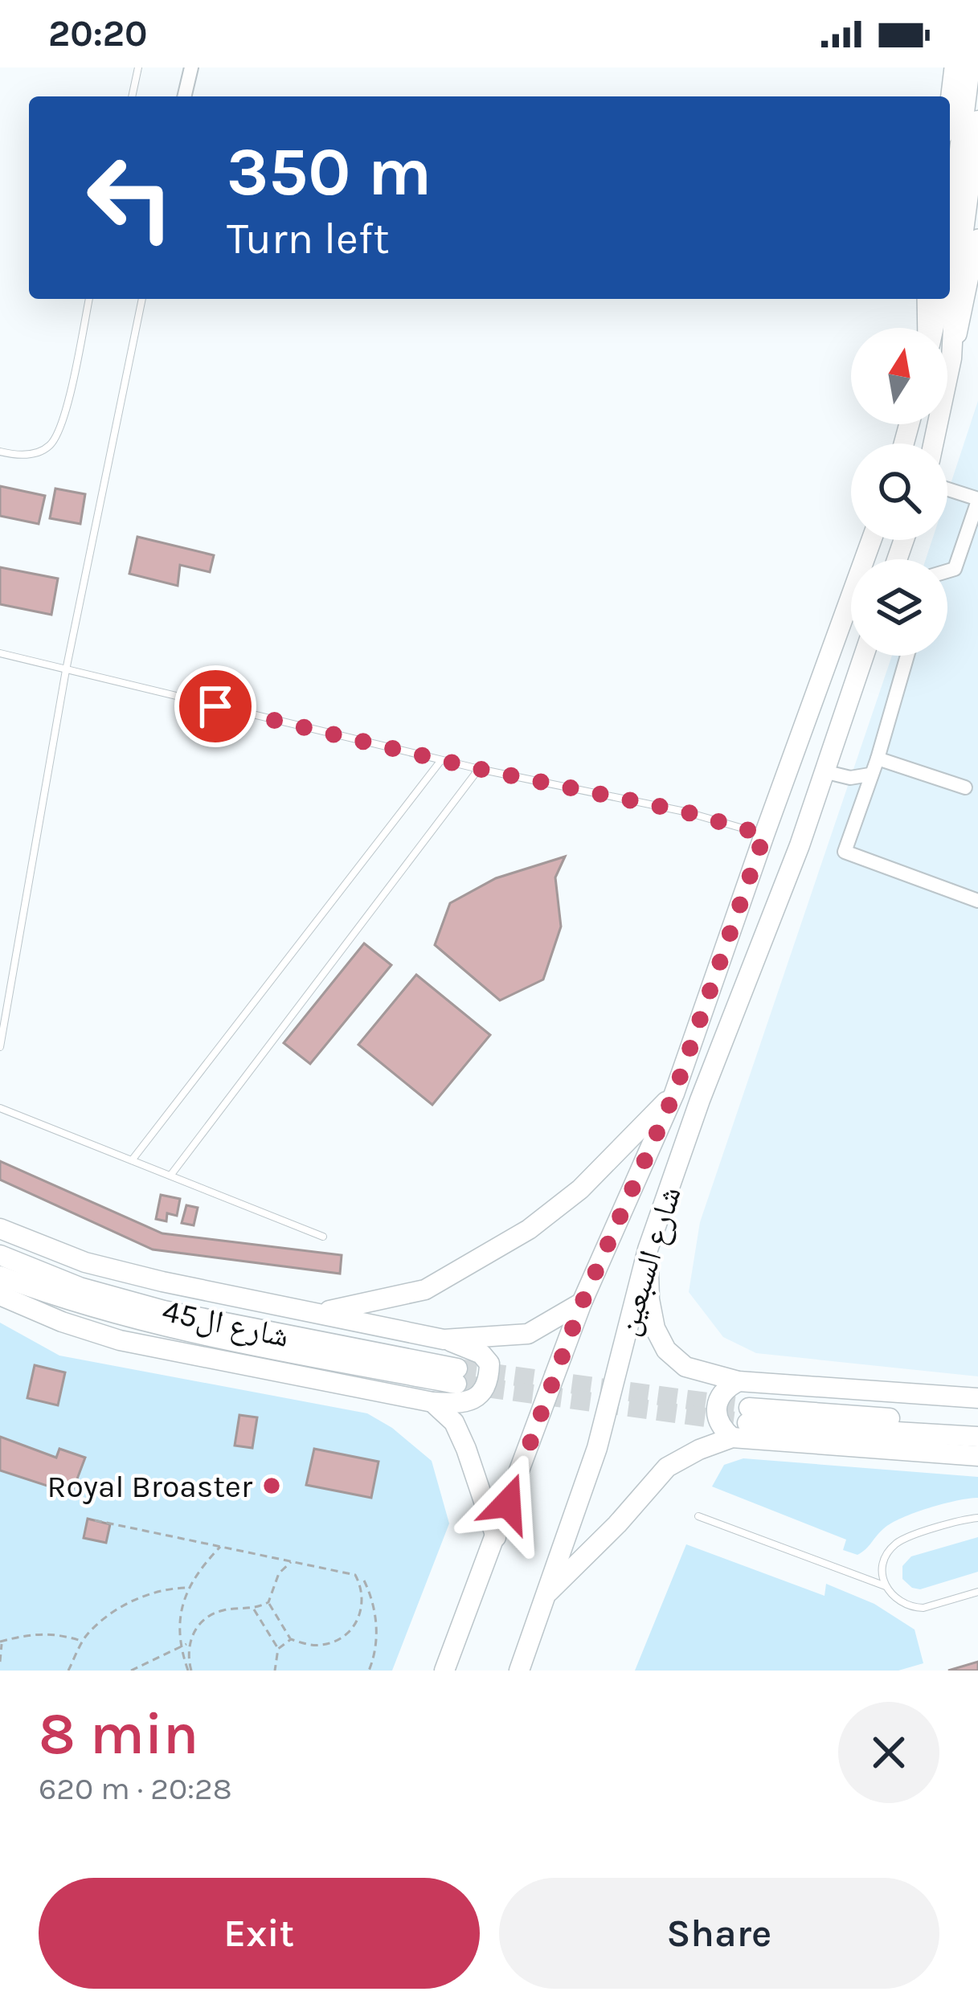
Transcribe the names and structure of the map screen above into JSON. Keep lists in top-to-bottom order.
{
  "streets": {
    "main road": ["شارع السبعين", "شارع ال45"]
  },
  "places": ["Royal Broaster"],
  "north": "top",
  "page": {
    "status": "20:20",
    "turn": ["350 m", "Turn left"],
    "heading": ["8 min", "620 m · 20:28"],
    "buttons": ["Exit", "Share"]
  }
}
